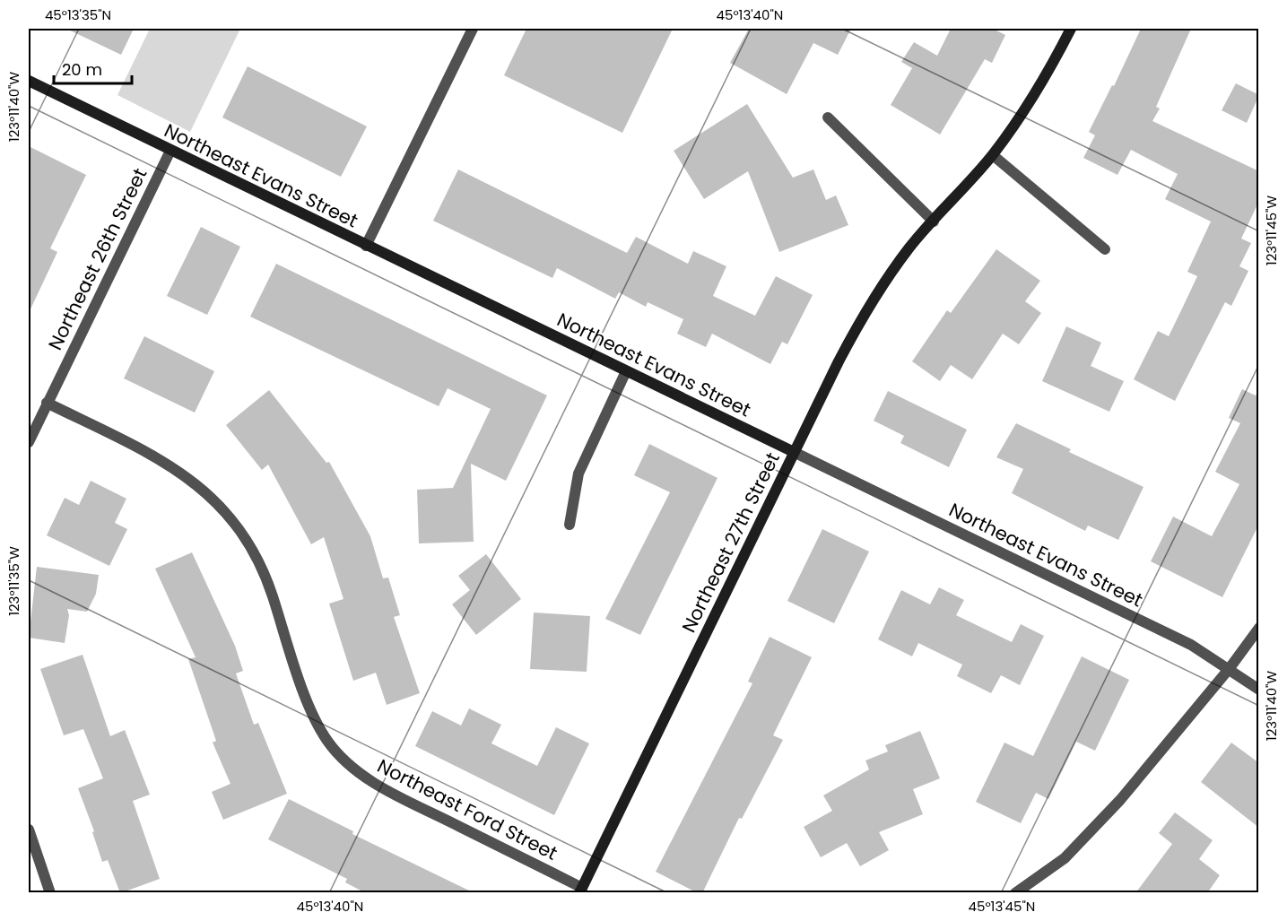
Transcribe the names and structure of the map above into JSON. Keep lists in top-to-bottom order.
{
  "streets": {
    "street": [
      "Northeast Evans Street",
      "Northeast 26th Street",
      "Northeast 27th Street",
      "Northeast Ford Street"
    ]
  },
  "crossings": [
    ["Northeast Evans Street", "Northeast 26th Street"],
    ["Northeast Evans Street", "Northeast 27th Street"],
    ["Northeast 26th Street", "Northeast Ford Street"],
    ["Northeast 27th Street", "Northeast Ford Street"]
  ],
  "scale_bar": "20 m",
  "coordinates": [
    "45°13'35\"N",
    "45°13'40\"N",
    "123°11'40\"W",
    "123°11'45\"W",
    "123°11'35\"W",
    "45°13'45\"N"
  ]
}
